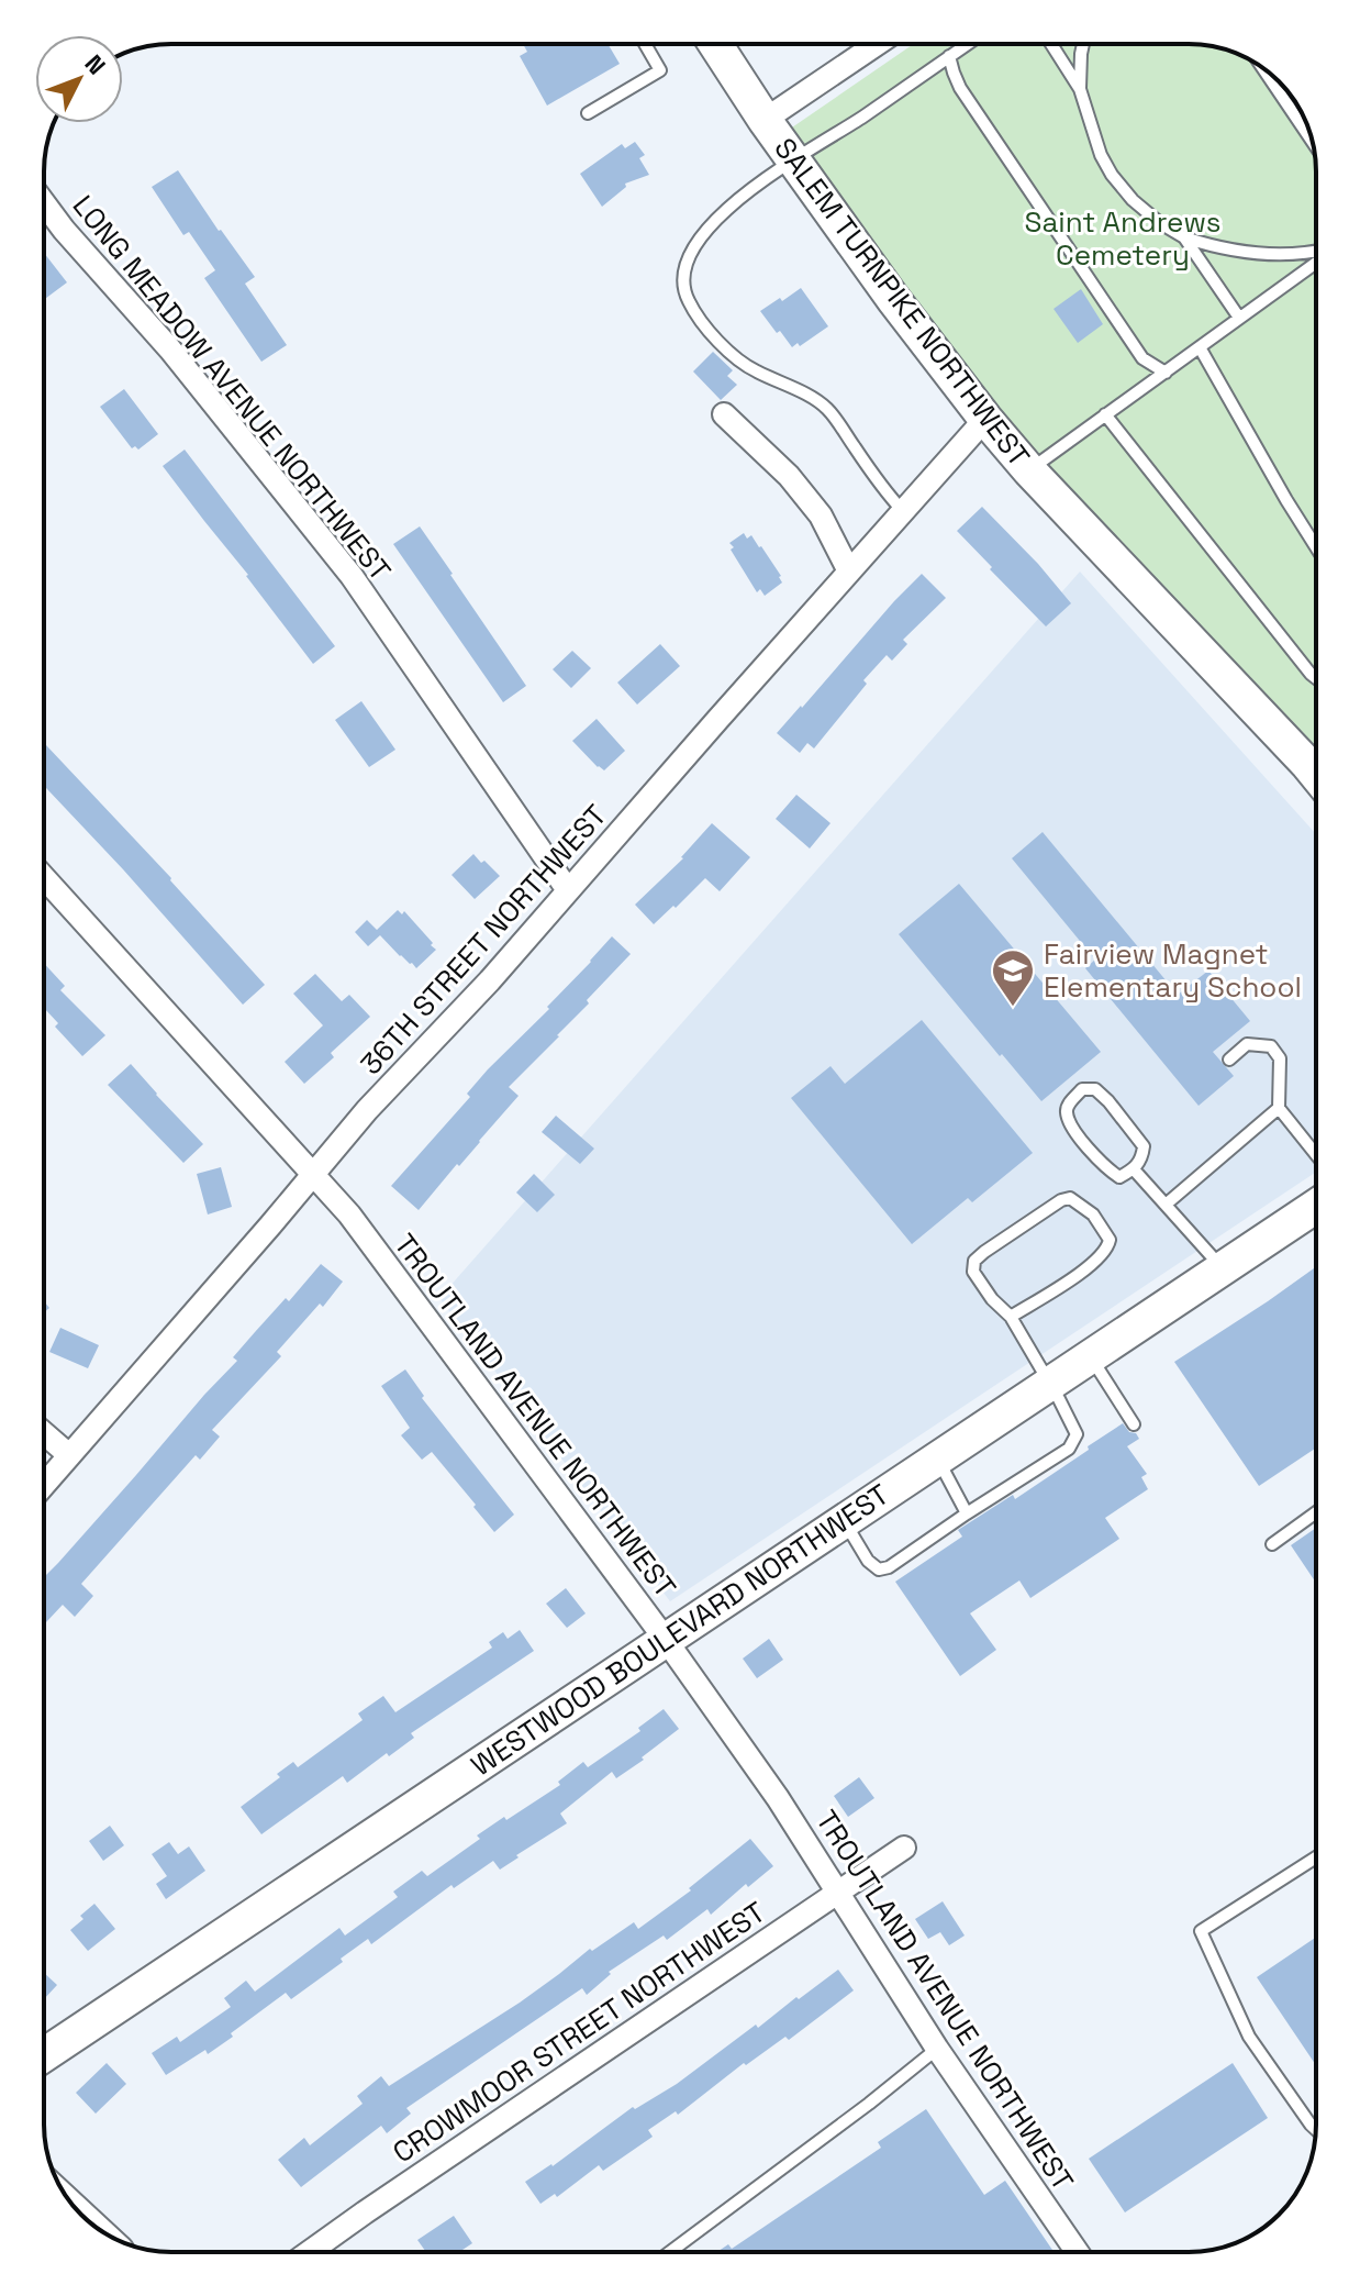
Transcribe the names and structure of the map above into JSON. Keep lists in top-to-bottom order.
{
  "streets": {
    "street": [
      "SALEM TURNPIKE NORTHWEST",
      "LONG MEADOW AVENUE NORTHWEST",
      "36TH STREET NORTHWEST",
      "TROUTLAND AVENUE NORTHWEST",
      "WESTWOOD BOULEVARD NORTHWEST",
      "CROWMOOR STREET NORTHWEST"
    ]
  },
  "crossings": [
    ["SALEM TURNPIKE NORTHWEST", "36TH STREET NORTHWEST"],
    ["LONG MEADOW AVENUE NORTHWEST", "36TH STREET NORTHWEST"],
    ["36TH STREET NORTHWEST", "TROUTLAND AVENUE NORTHWEST"],
    ["TROUTLAND AVENUE NORTHWEST", "WESTWOOD BOULEVARD NORTHWEST"],
    ["TROUTLAND AVENUE NORTHWEST", "CROWMOOR STREET NORTHWEST"]
  ],
  "parks": ["Saint Andrews Cemetery"],
  "places": {
    "school or university": ["Fairview Magnet Elementary School"]
  },
  "north": "top right"
}
